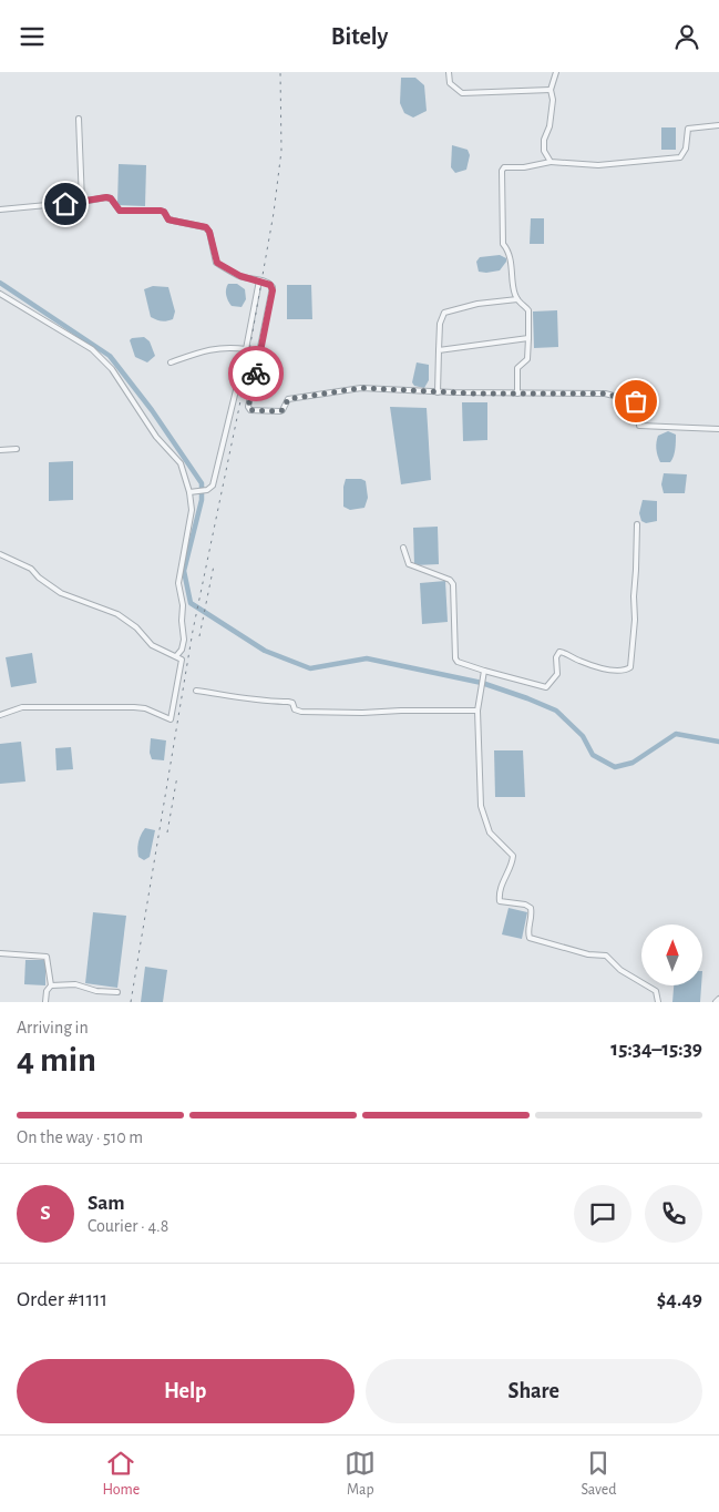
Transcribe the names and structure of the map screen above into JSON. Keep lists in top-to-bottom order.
{
  "north": "top",
  "page": {
    "header": "Bitely",
    "heading": ["4 min", "Arriving in", "15:34–15:39"],
    "panel": [
      "Sam",
      "Courier · 4.8",
      "Order #1111",
      "$4.49"
    ],
    "bar": "On the way · 510 m",
    "round": "S",
    "buttons": ["Help", "Share"],
    "tabs": ["Home", "Map", "Saved"]
  }
}
